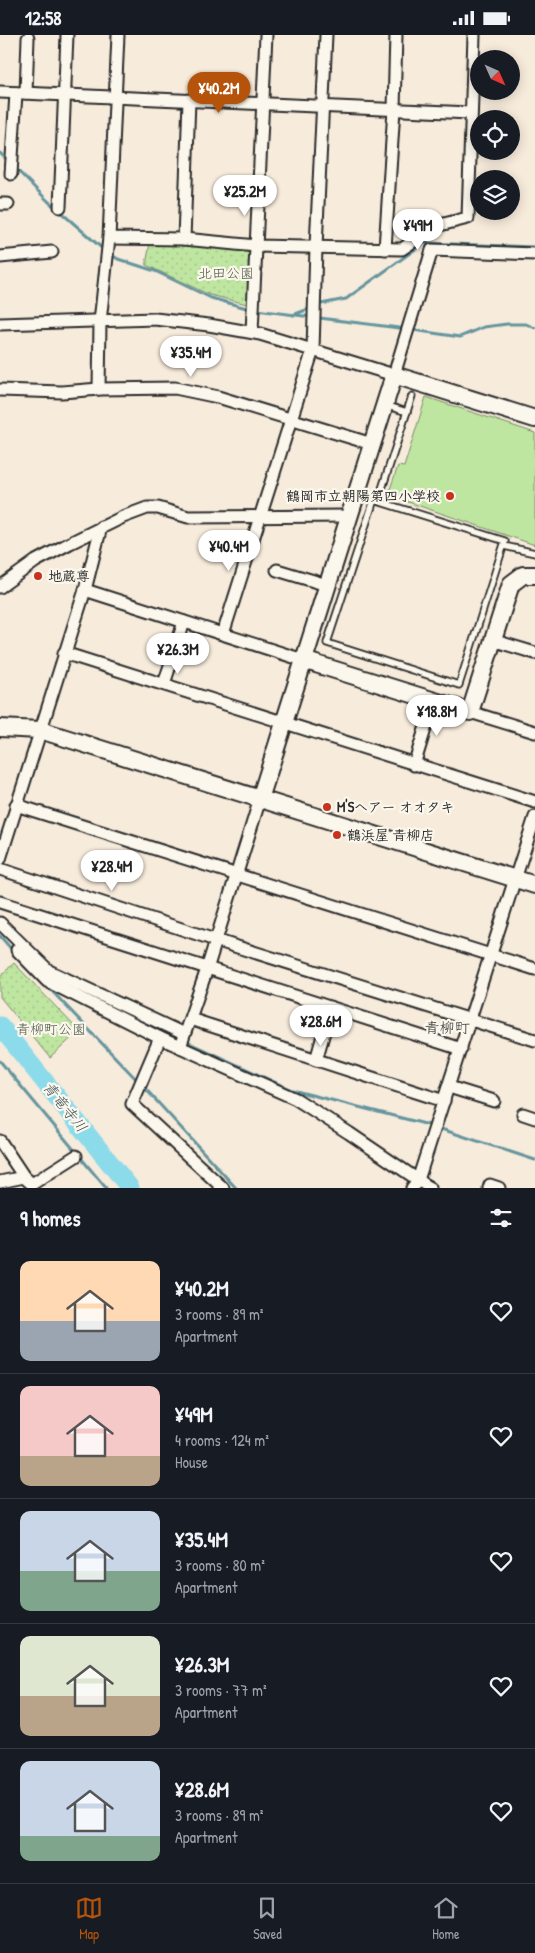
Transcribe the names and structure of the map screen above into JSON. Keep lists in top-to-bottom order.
{
  "districts": ["青柳町"],
  "water": ["青竜寺川"],
  "parks": ["北田公園", "青柳町公園"],
  "places": [
    "鶴岡市立朝陽第四小学校",
    "地蔵尊",
    "M'Sヘアー オオタキ",
    "鶴浜屋 青柳店"
  ],
  "north": "bottom right",
  "page": {
    "status": "12:58",
    "price": [
      "¥40.2M",
      "¥25.2M",
      "¥49M",
      "¥35.4M",
      "¥40.4M",
      "¥26.3M",
      "¥18.8M",
      "¥28.4M",
      "¥28.6M"
    ],
    "heading": "9 homes",
    "list": [
      {
        "name": "¥40.2M",
        "note": "3 rooms · 89 m² · Apartment"
      },
      {
        "name": "¥49M",
        "note": "4 rooms · 124 m² · House"
      },
      {
        "name": "¥35.4M",
        "note": "3 rooms · 80 m² · Apartment"
      },
      {
        "name": "¥26.3M",
        "note": "3 rooms · 77 m² · Apartment"
      },
      {
        "name": "¥28.6M",
        "note": "3 rooms · 89 m² · Apartment"
      }
    ],
    "tabs": ["Map", "Saved", "Home"]
  }
}
